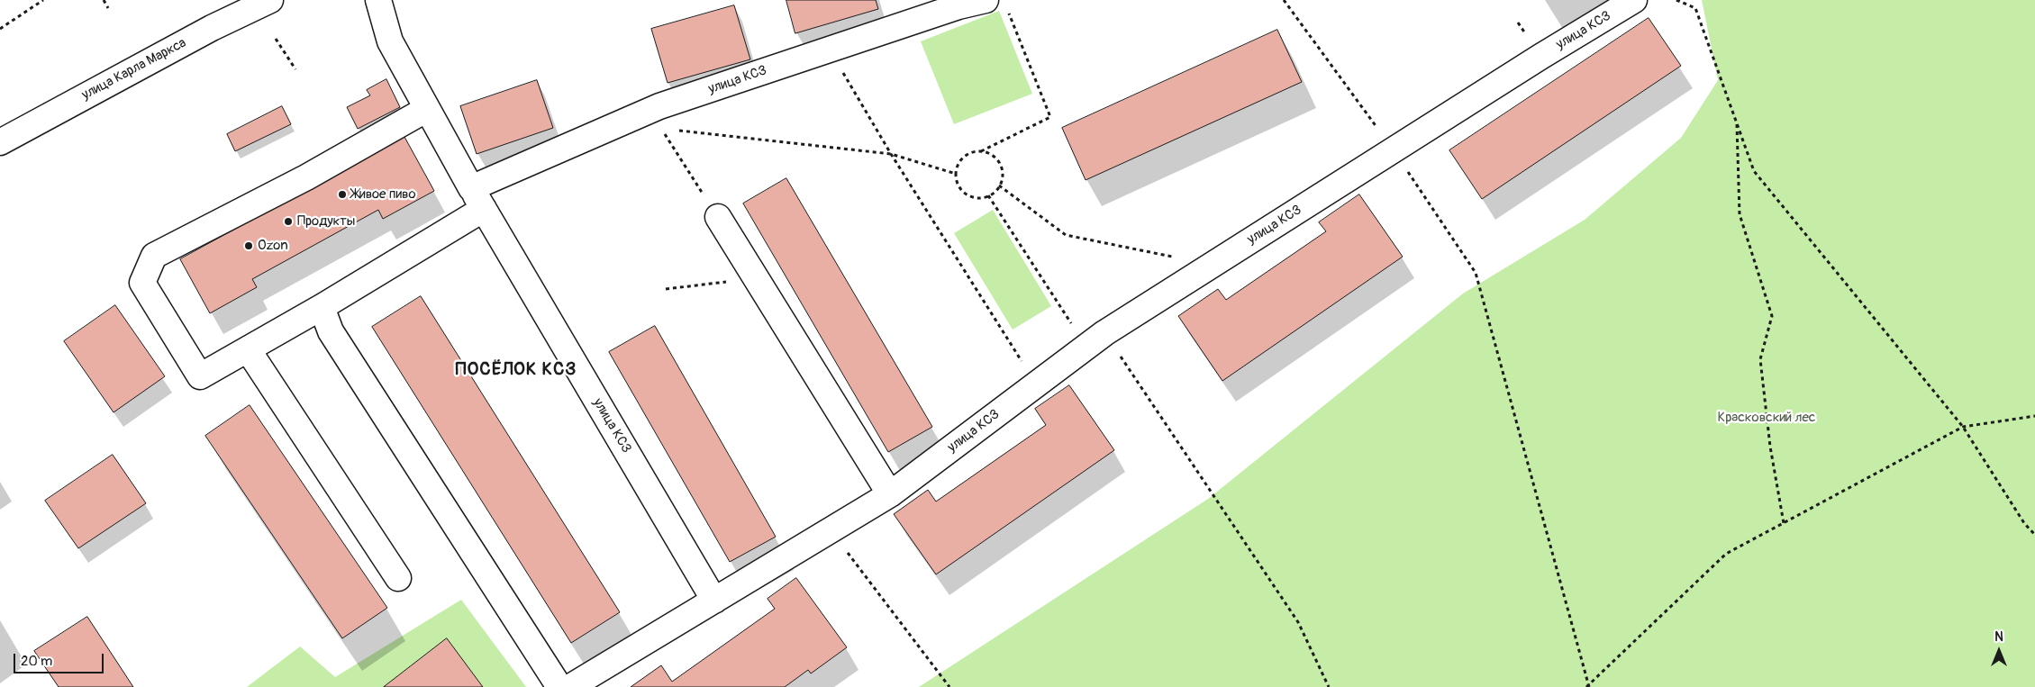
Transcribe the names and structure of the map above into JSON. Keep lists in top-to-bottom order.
{
  "streets": {
    "street": ["улица КСЗ", "улица Карла Маркса"]
  },
  "districts": ["ПОСЁЛОК КСЗ"],
  "parks": ["Красковский лес"],
  "places": ["Живое пиво", "Продукты", "Ozon"],
  "scale_bar": "20 m",
  "north": "top"
}
